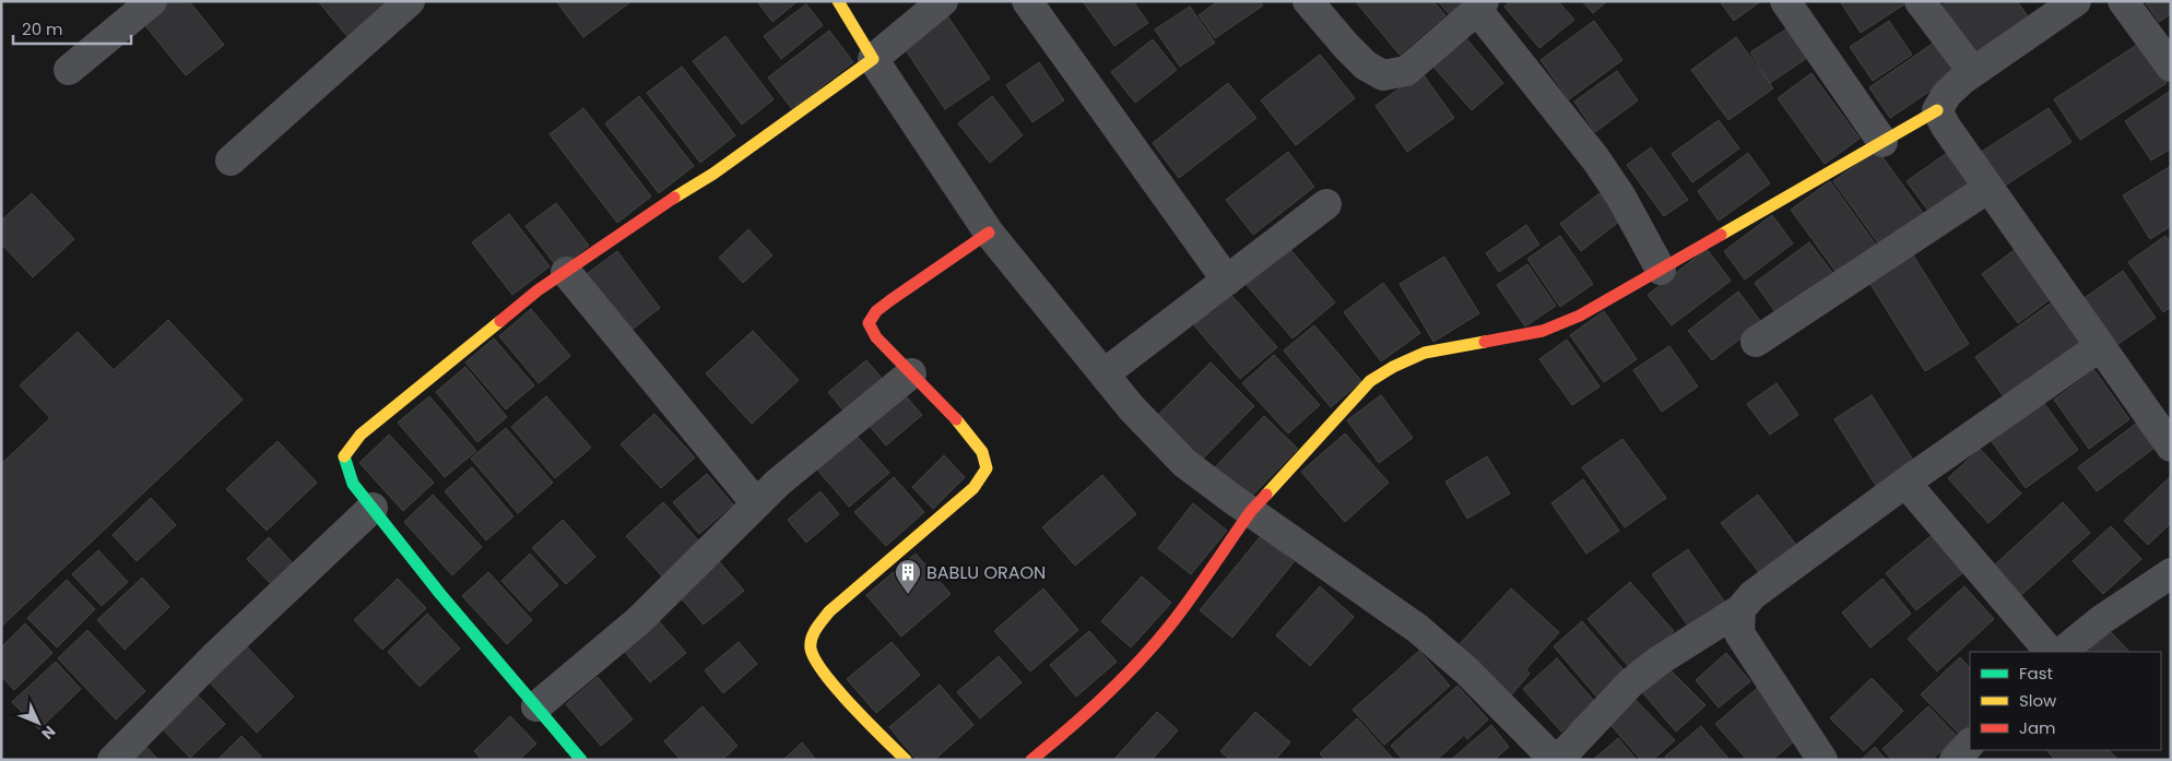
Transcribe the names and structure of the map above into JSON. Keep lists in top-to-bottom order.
{
  "places": {
    "building": ["BABLU ORAON"]
  },
  "legend": ["Fast", "Slow", "Jam"],
  "scale_bar": "20 m",
  "north": "bottom right"
}
